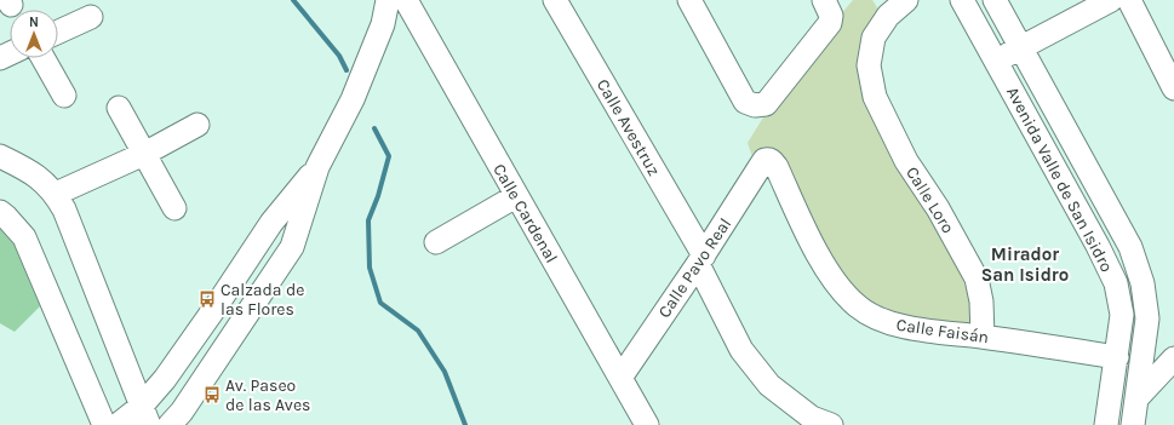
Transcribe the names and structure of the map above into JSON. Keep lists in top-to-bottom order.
{
  "streets": {
    "street": [
      "Calle Avestruz",
      "Avenida Valle de San Isidro",
      "Calle Loro",
      "Calle Cardenal",
      "Calle Pavo Real",
      "Calle Faisán"
    ]
  },
  "crossings": [
    ["Calle Avestruz", "Calle Pavo Real"],
    ["Avenida Valle de San Isidro", "Calle Faisán"],
    ["Calle Loro", "Calle Faisán"],
    ["Calle Cardenal", "Calle Pavo Real"],
    ["Calle Pavo Real", "Calle Faisán"]
  ],
  "districts": ["Mirador San Isidro"],
  "places": {
    "bus stop": ["Calzada de las Flores", "Av. Paseo de las Aves"]
  },
  "north": "top"
}
